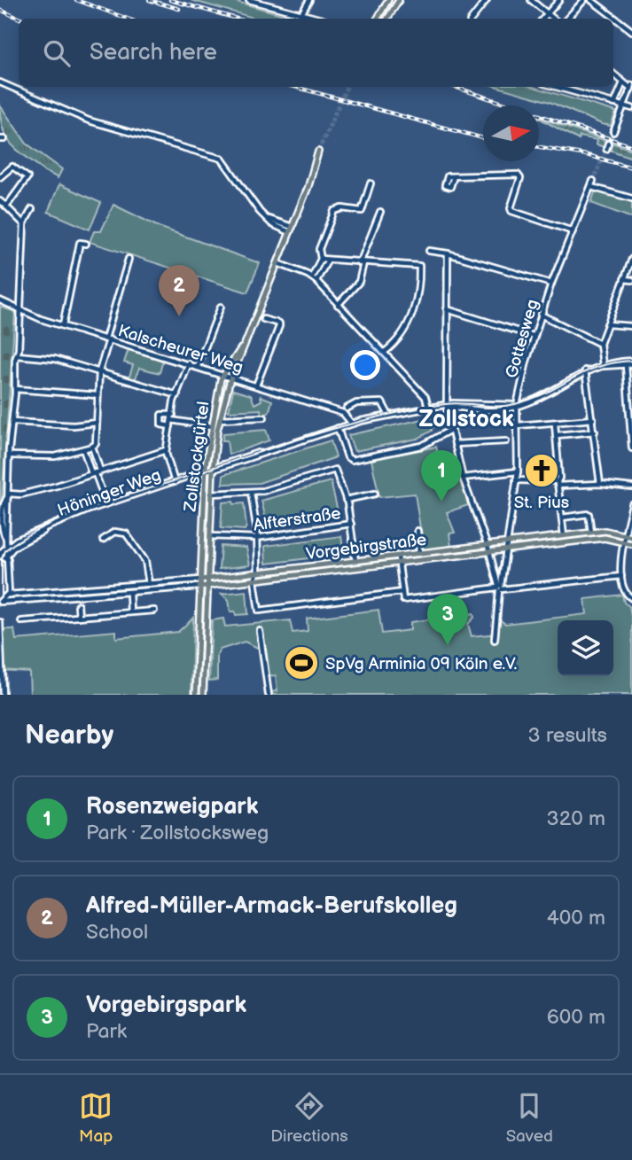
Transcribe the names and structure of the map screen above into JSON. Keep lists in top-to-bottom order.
{
  "streets": {
    "main road": ["Zollstockgürtel", "Vorgebirgstraße"],
    "street": [
      "Gottesweg",
      "Kalscheurer Weg",
      "Höninger Weg",
      "Alfterstraße"
    ]
  },
  "crossings": [
    ["Gottesweg", "Höninger Weg"],
    ["Gottesweg", "Vorgebirgstraße"],
    ["Kalscheurer Weg", "Zollstockgürtel"],
    ["Kalscheurer Weg", "Höninger Weg"],
    ["Zollstockgürtel", "Höninger Weg"],
    ["Zollstockgürtel", "Alfterstraße"],
    ["Zollstockgürtel", "Vorgebirgstraße"]
  ],
  "districts": ["Zollstock"],
  "places": {
    "church": ["St. Pius"],
    "sports": ["SpVg Arminia 09 Köln e.V."]
  },
  "north": "right",
  "page": {
    "search": "Search here",
    "pins": ["2", "1", "3"],
    "heading": ["Nearby", "3 results"],
    "list": [
      {
        "mark": "1",
        "name": "Rosenzweigpark",
        "note": "Park · Zollstocksweg",
        "value": "320 m"
      },
      {
        "mark": "2",
        "name": "Alfred-Müller-Armack-Berufskolleg",
        "note": "School",
        "value": "400 m"
      },
      {
        "mark": "3",
        "name": "Vorgebirgspark",
        "note": "Park",
        "value": "600 m"
      }
    ],
    "nav": ["Map", "Directions", "Saved"]
  }
}
